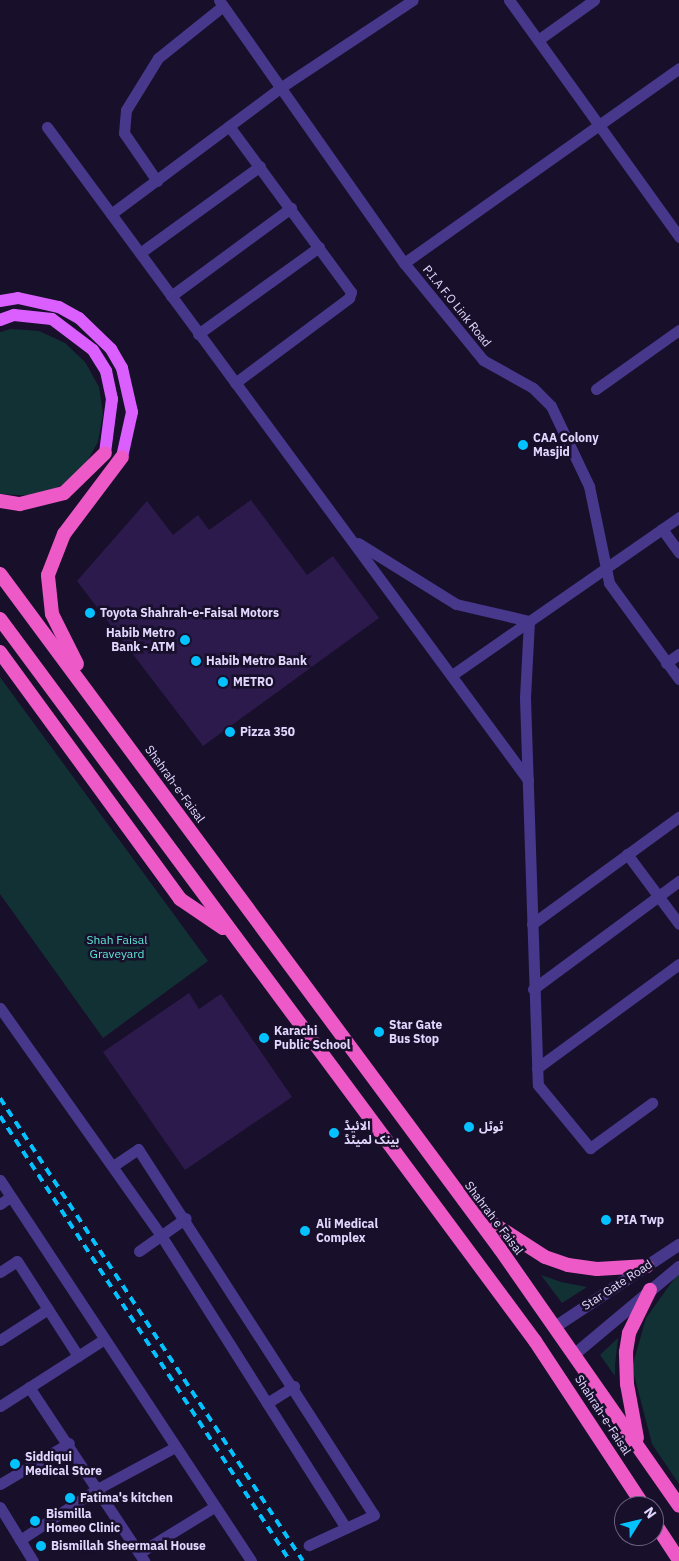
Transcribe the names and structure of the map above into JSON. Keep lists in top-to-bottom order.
{
  "streets": {
    "highway": ["Shahrah-e-Faisal", "Shahrah e Faisal"],
    "street": ["P.I.A F.O Link Road", "Star Gate Road"]
  },
  "crossings": [
    ["Shahrah-e-Faisal", "Shahrah e Faisal"],
    ["Shahrah e Faisal", "Star Gate Road"]
  ],
  "parks": ["Shah Faisal Graveyard"],
  "places": [
    "CAA Colony Masjid",
    "Toyota Shahrah-e-Faisal Motors",
    "Habib Metro Bank - ATM",
    "Habib Metro Bank",
    "METRO",
    "Pizza 350",
    "Star Gate Bus Stop",
    "Karachi Public School",
    "ٹوٹل",
    "الائیڈ بینک لمیٹڈ",
    "PIA Twp",
    "Ali Medical Complex",
    "Siddiqui Medical Store",
    "Fatima's kitchen",
    "Bismilla Homeo Clinic",
    "Bismillah Sheermaal House"
  ],
  "north": "top right"
}
